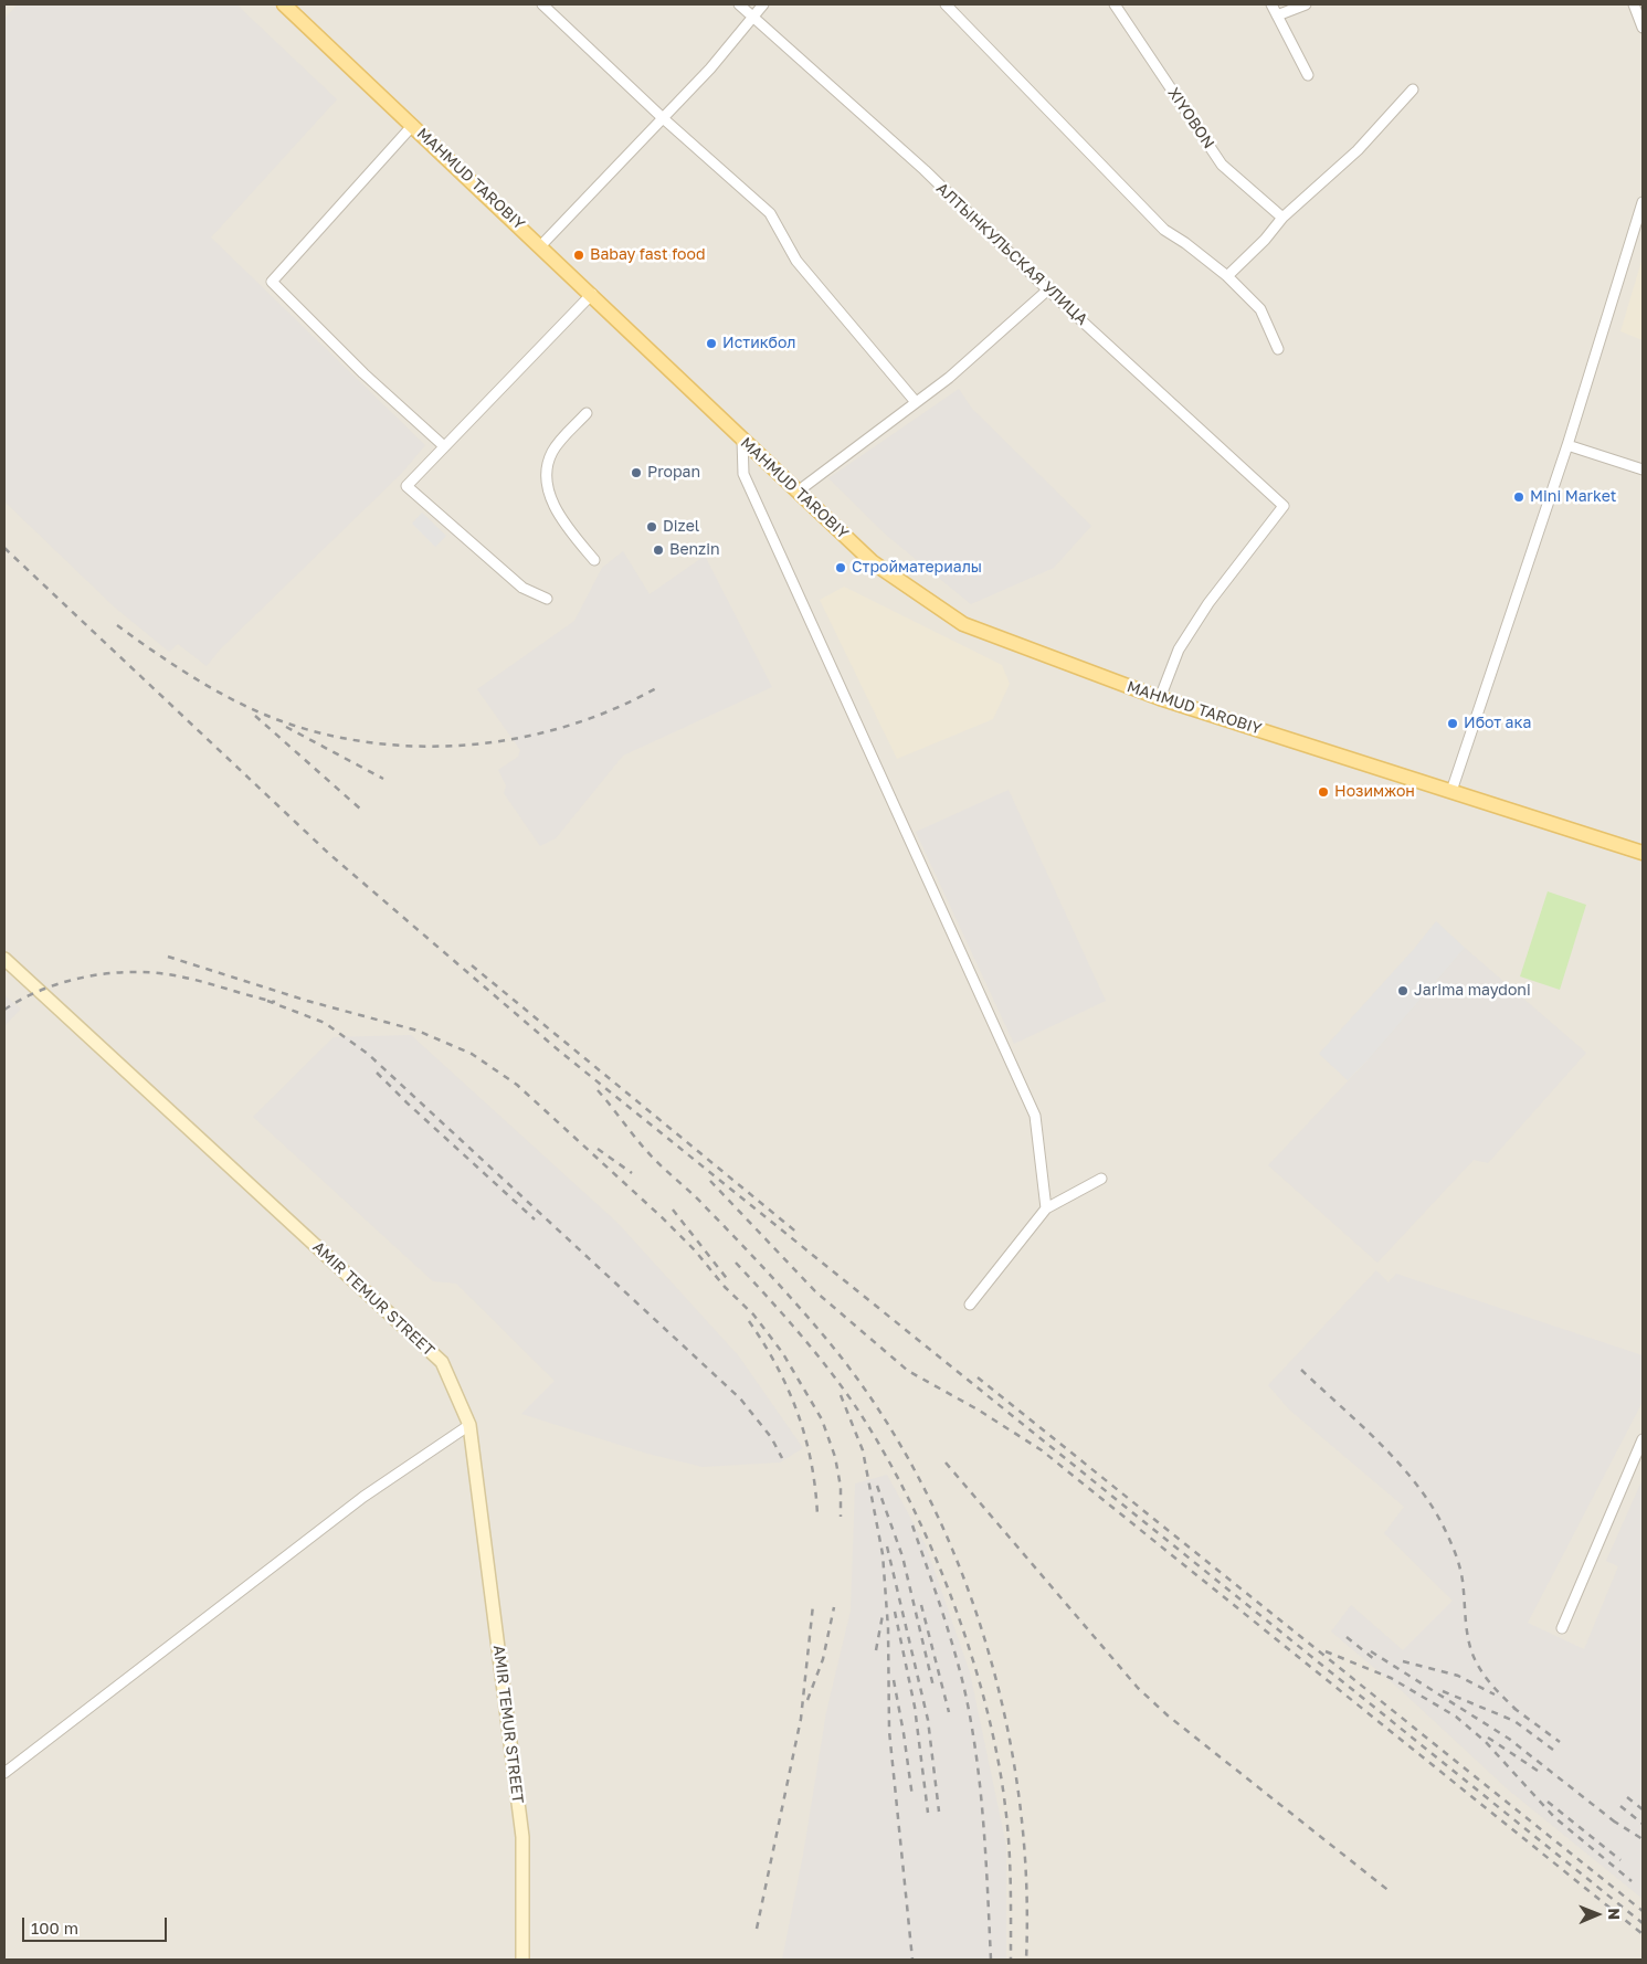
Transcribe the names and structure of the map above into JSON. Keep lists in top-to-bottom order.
{
  "streets": {
    "main road": ["MAHMUD TAROBIY"],
    "street": ["XIYOBON", "АЛТЫНКУЛЬСКАЯ УЛИЦА", "AMIR TEMUR STREET"]
  },
  "crossings": [
    ["MAHMUD TAROBIY", "АЛТЫНКУЛЬСКАЯ УЛИЦА"]
  ],
  "places": [
    "Babay fast food",
    "Истикбол",
    "Propan",
    "Mini Market",
    "Dizel",
    "Benzin",
    "Стройматериалы",
    "Ибот ака",
    "Нозимжон",
    "Jarima maydoni"
  ],
  "scale_bar": "100 m",
  "north": "right"
}
